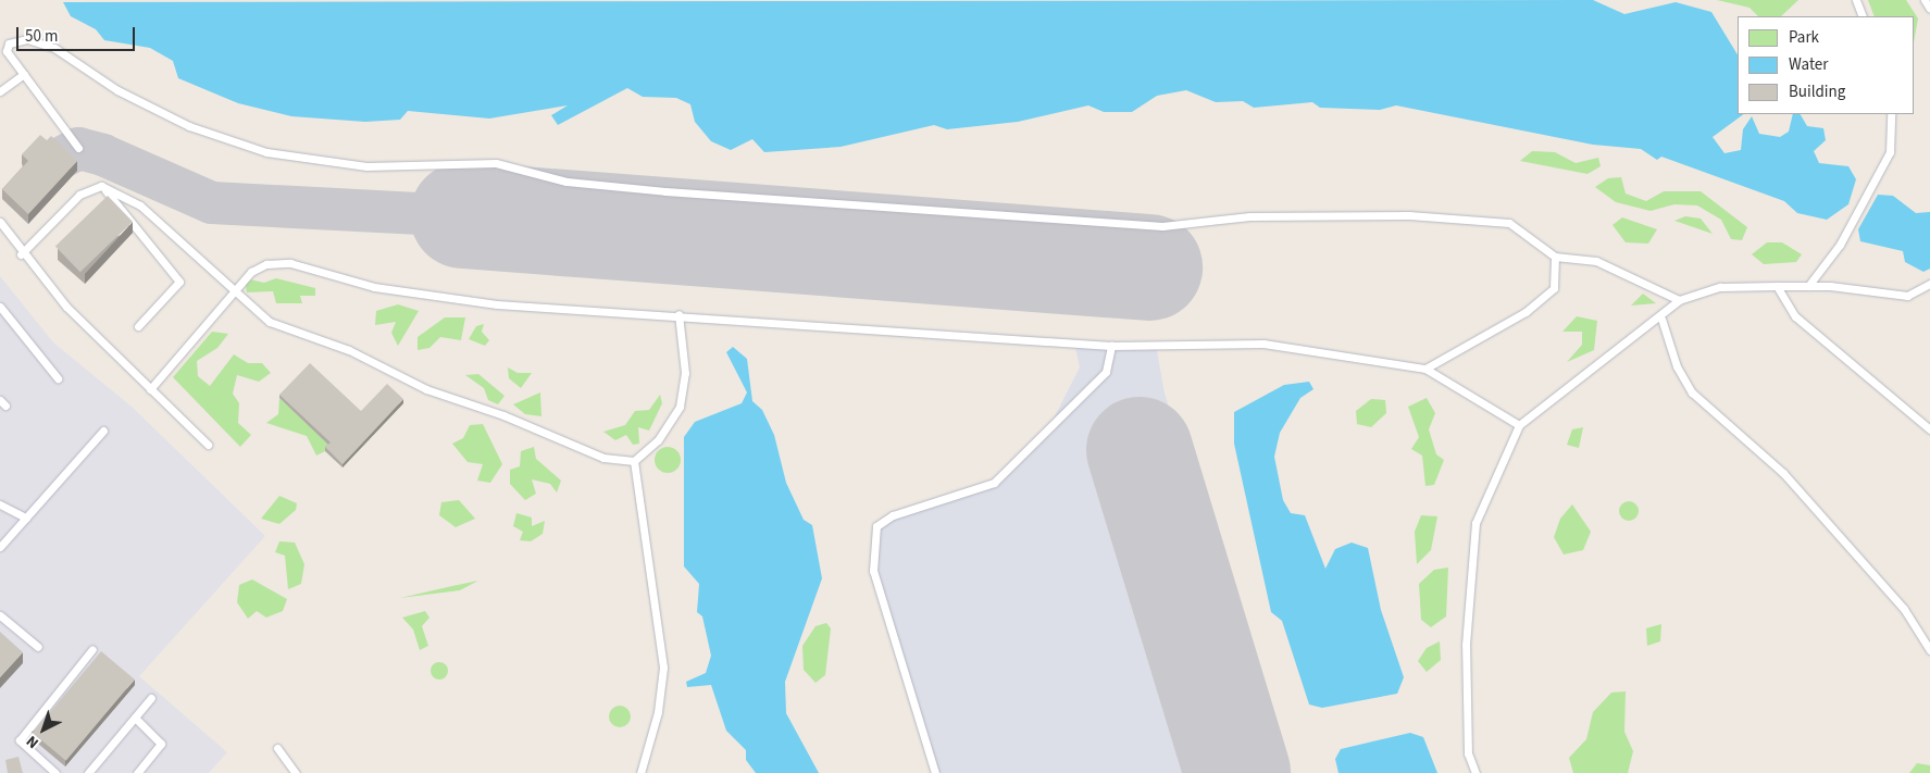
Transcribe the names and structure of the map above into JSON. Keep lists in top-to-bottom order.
{
  "legend": ["Park", "Water", "Building"],
  "scale_bar": "50 m",
  "north": "bottom left"
}
